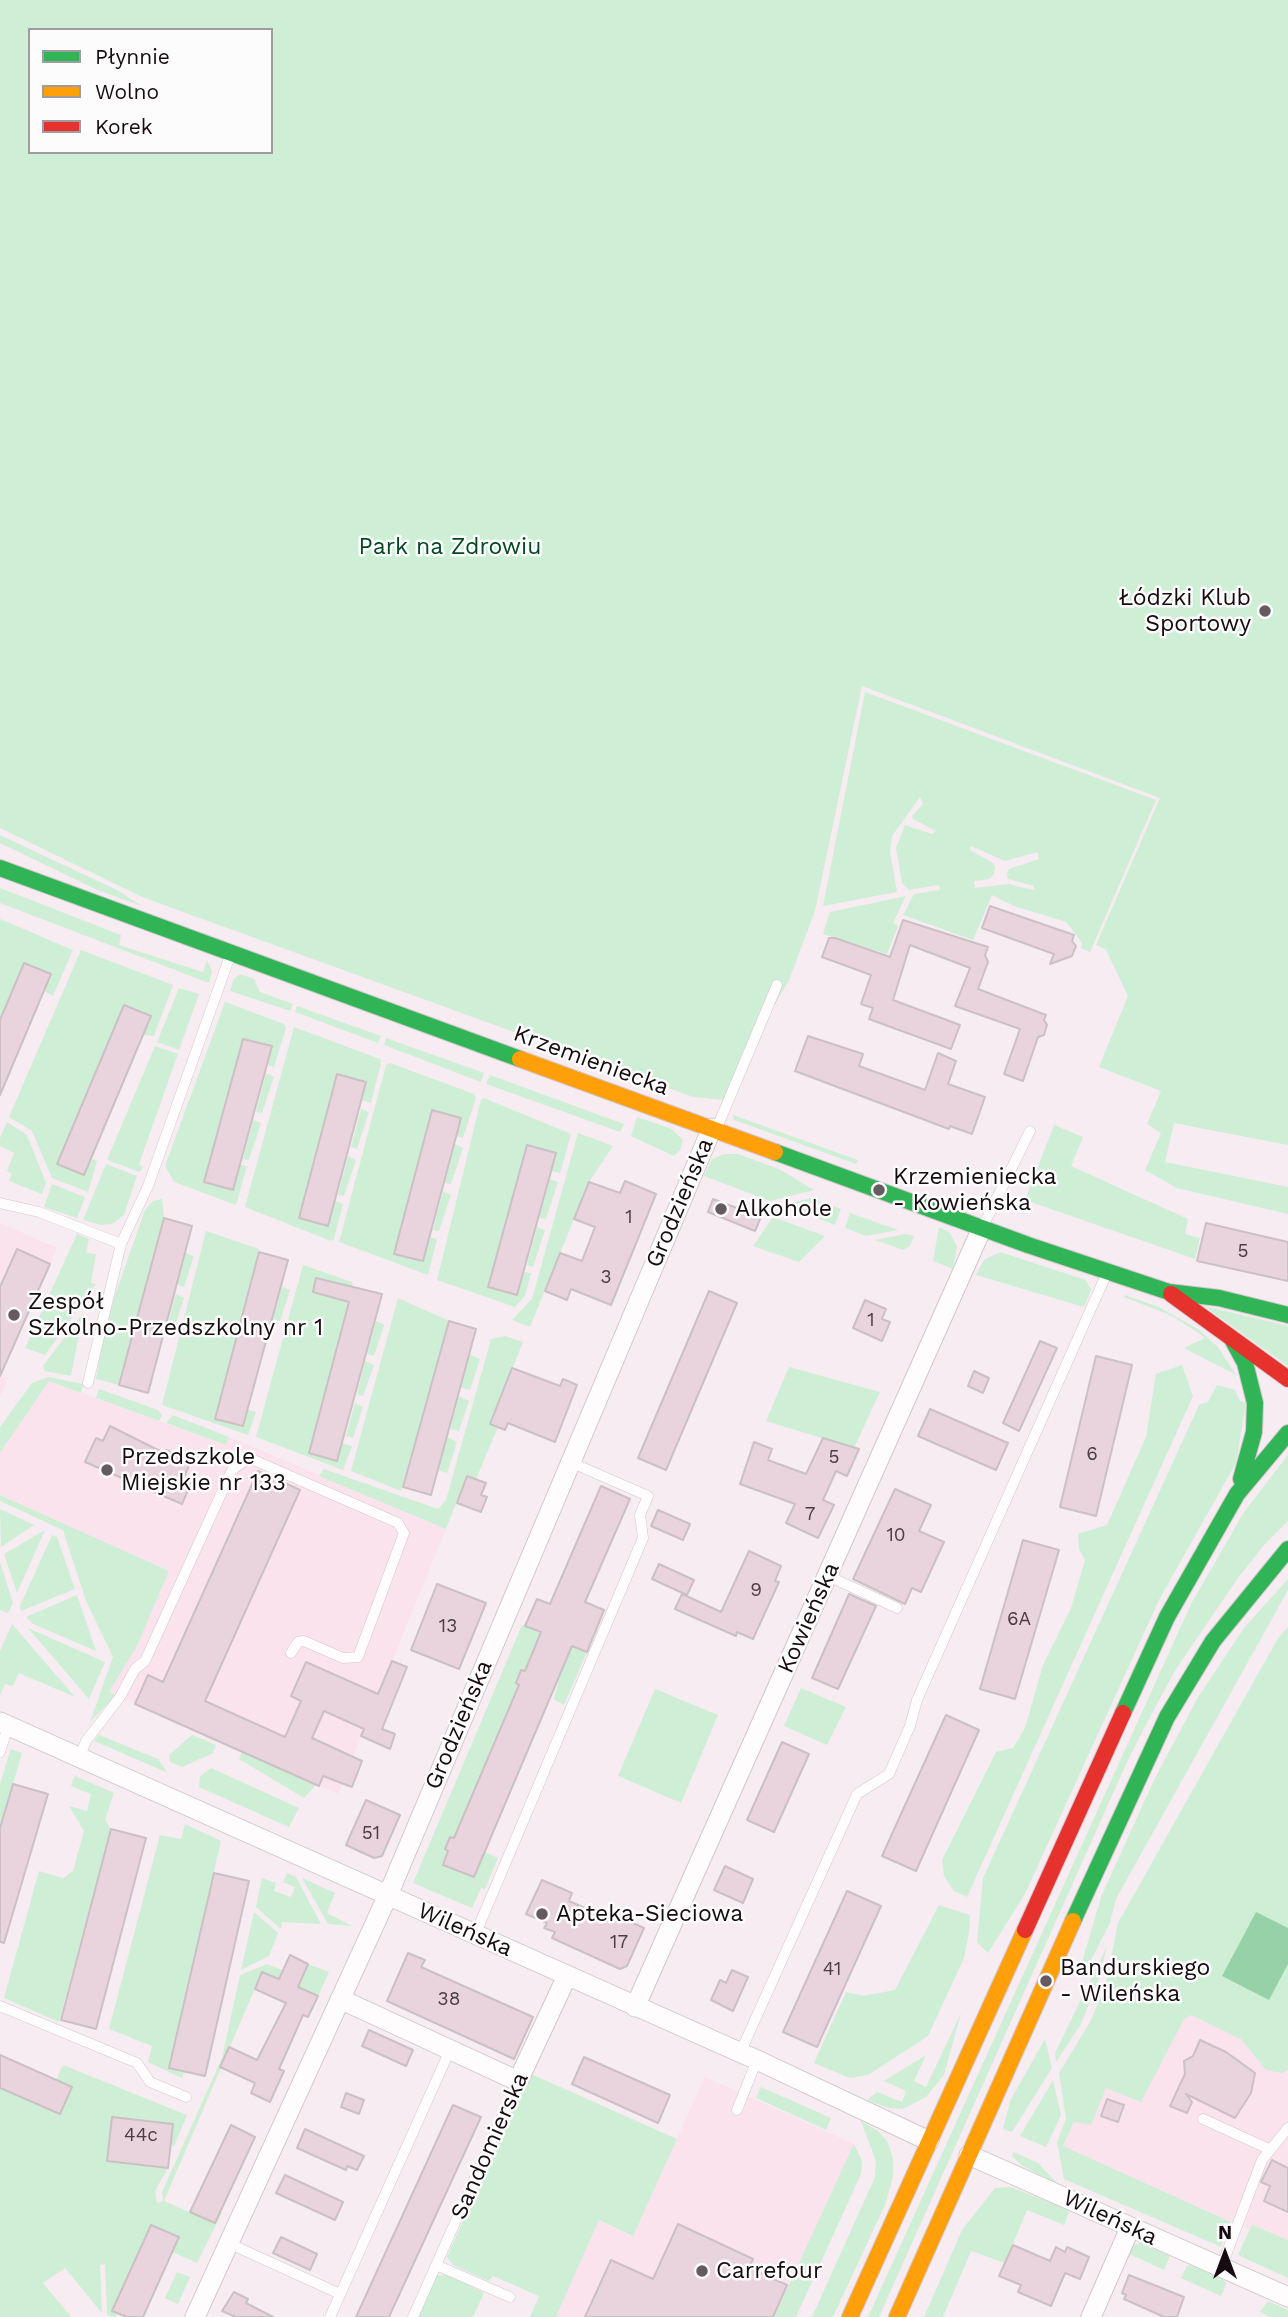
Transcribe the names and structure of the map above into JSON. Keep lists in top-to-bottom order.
{
  "streets": {
    "main road": ["Krzemieniecka"],
    "street": [
      "Grodzieńska",
      "Kowieńska",
      "Wileńska",
      "Sandomierska"
    ]
  },
  "crossings": [
    ["Krzemieniecka", "Grodzieńska"],
    ["Krzemieniecka", "Kowieńska"],
    ["Grodzieńska", "Wileńska"],
    ["Kowieńska", "Wileńska"],
    ["Wileńska", "Sandomierska"]
  ],
  "parks": ["Park na Zdrowiu"],
  "places": [
    "Łódzki Klub Sportowy",
    "Krzemieniecka - Kowieńska",
    "Alkohole",
    "Zespół Szkolno-Przedszkolny nr 1",
    "Przedszkole Miejskie nr 133",
    "Apteka-Sieciowa",
    "Bandurskiego - Wileńska",
    "Carrefour"
  ],
  "house_numbers": [
    "1",
    "5",
    "3",
    "1",
    "6",
    "5",
    "7",
    "10",
    "9",
    "6A",
    "13",
    "51",
    "17",
    "41",
    "38",
    "44c"
  ],
  "legend": ["Płynnie", "Wolno", "Korek"],
  "north": "top"
}
